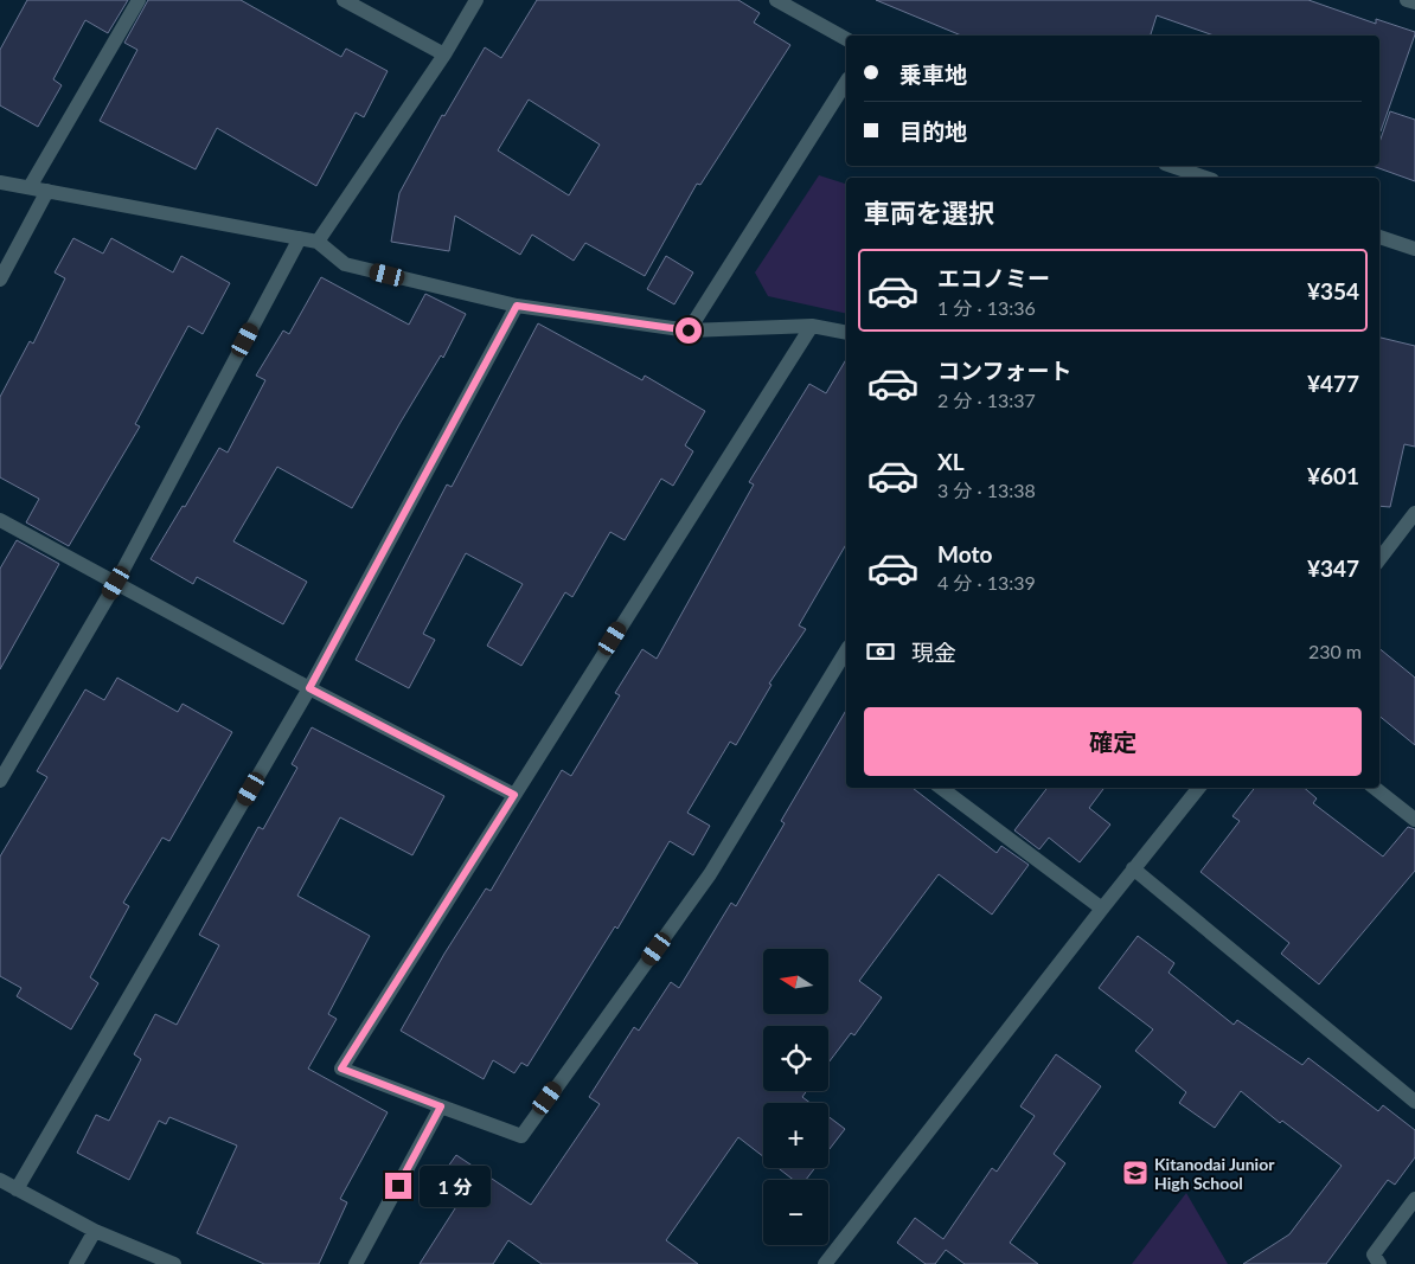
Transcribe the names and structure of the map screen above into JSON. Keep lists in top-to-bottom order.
{
  "places": {
    "school or university": ["Kitanodai Junior High School"]
  },
  "north": "left",
  "page": {
    "banner": ["乗車地", "目的地"],
    "heading": "車両を選択",
    "list": [
      {
        "name": "エコノミー",
        "note": "1 分 · 13:36",
        "value": "¥354"
      },
      {
        "name": "コンフォート",
        "note": "2 分 · 13:37",
        "value": "¥477"
      },
      {
        "name": "XL",
        "note": "3 分 · 13:38",
        "value": "¥601"
      },
      {
        "name": "Moto",
        "note": "4 分 · 13:39",
        "value": "¥347"
      }
    ],
    "pay": ["現金", "230 m"],
    "buttons": "確定",
    "map_buttons": ["+", "−"],
    "bubble": "1 分"
  }
}
